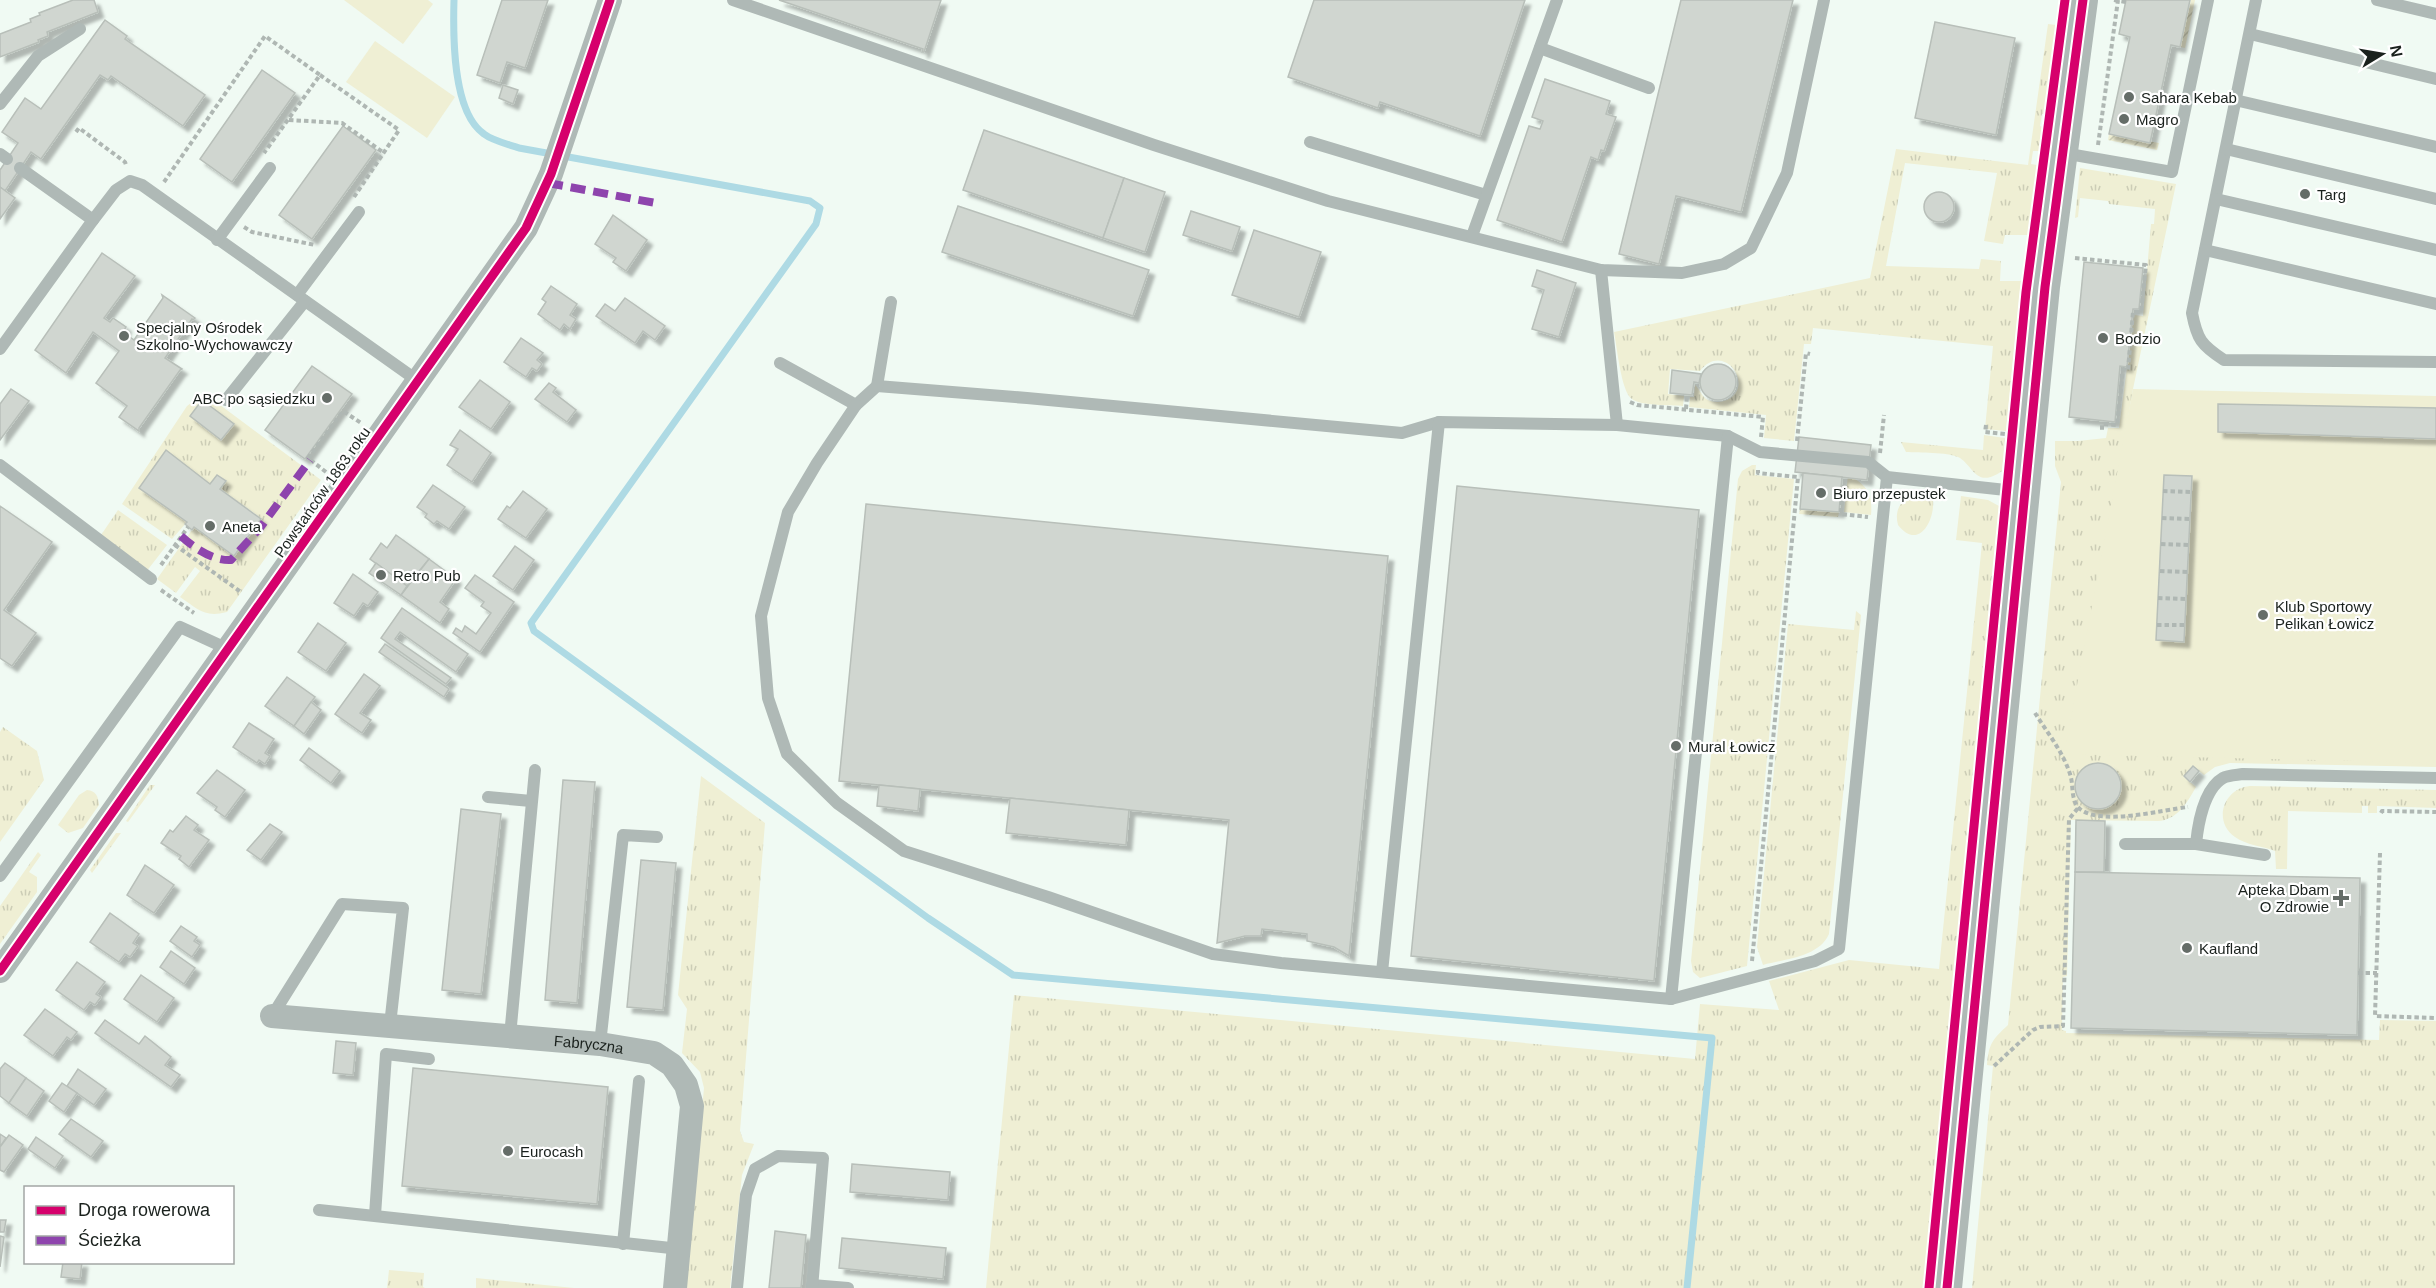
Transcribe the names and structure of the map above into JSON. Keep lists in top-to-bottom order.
{
  "streets": {
    "street": ["Powstańców 1863 roku", "Fabryczna"]
  },
  "places": {
    "other": [
      "Sahara Kebab",
      "Magro",
      "Targ",
      "Specjalny Ośrodek Szkolno-Wychowawczy",
      "Bodzio",
      "ABC po sąsiedzku",
      "Biuro przepustek",
      "Aneta",
      "Retro Pub",
      "Klub Sportowy Pelikan Łowicz",
      "Mural Łowicz",
      "Kaufland",
      "Eurocash"
    ],
    "health": ["Apteka Dbam O Zdrowie"]
  },
  "legend": ["Droga rowerowa", "Ścieżka"],
  "north": "right"
}
